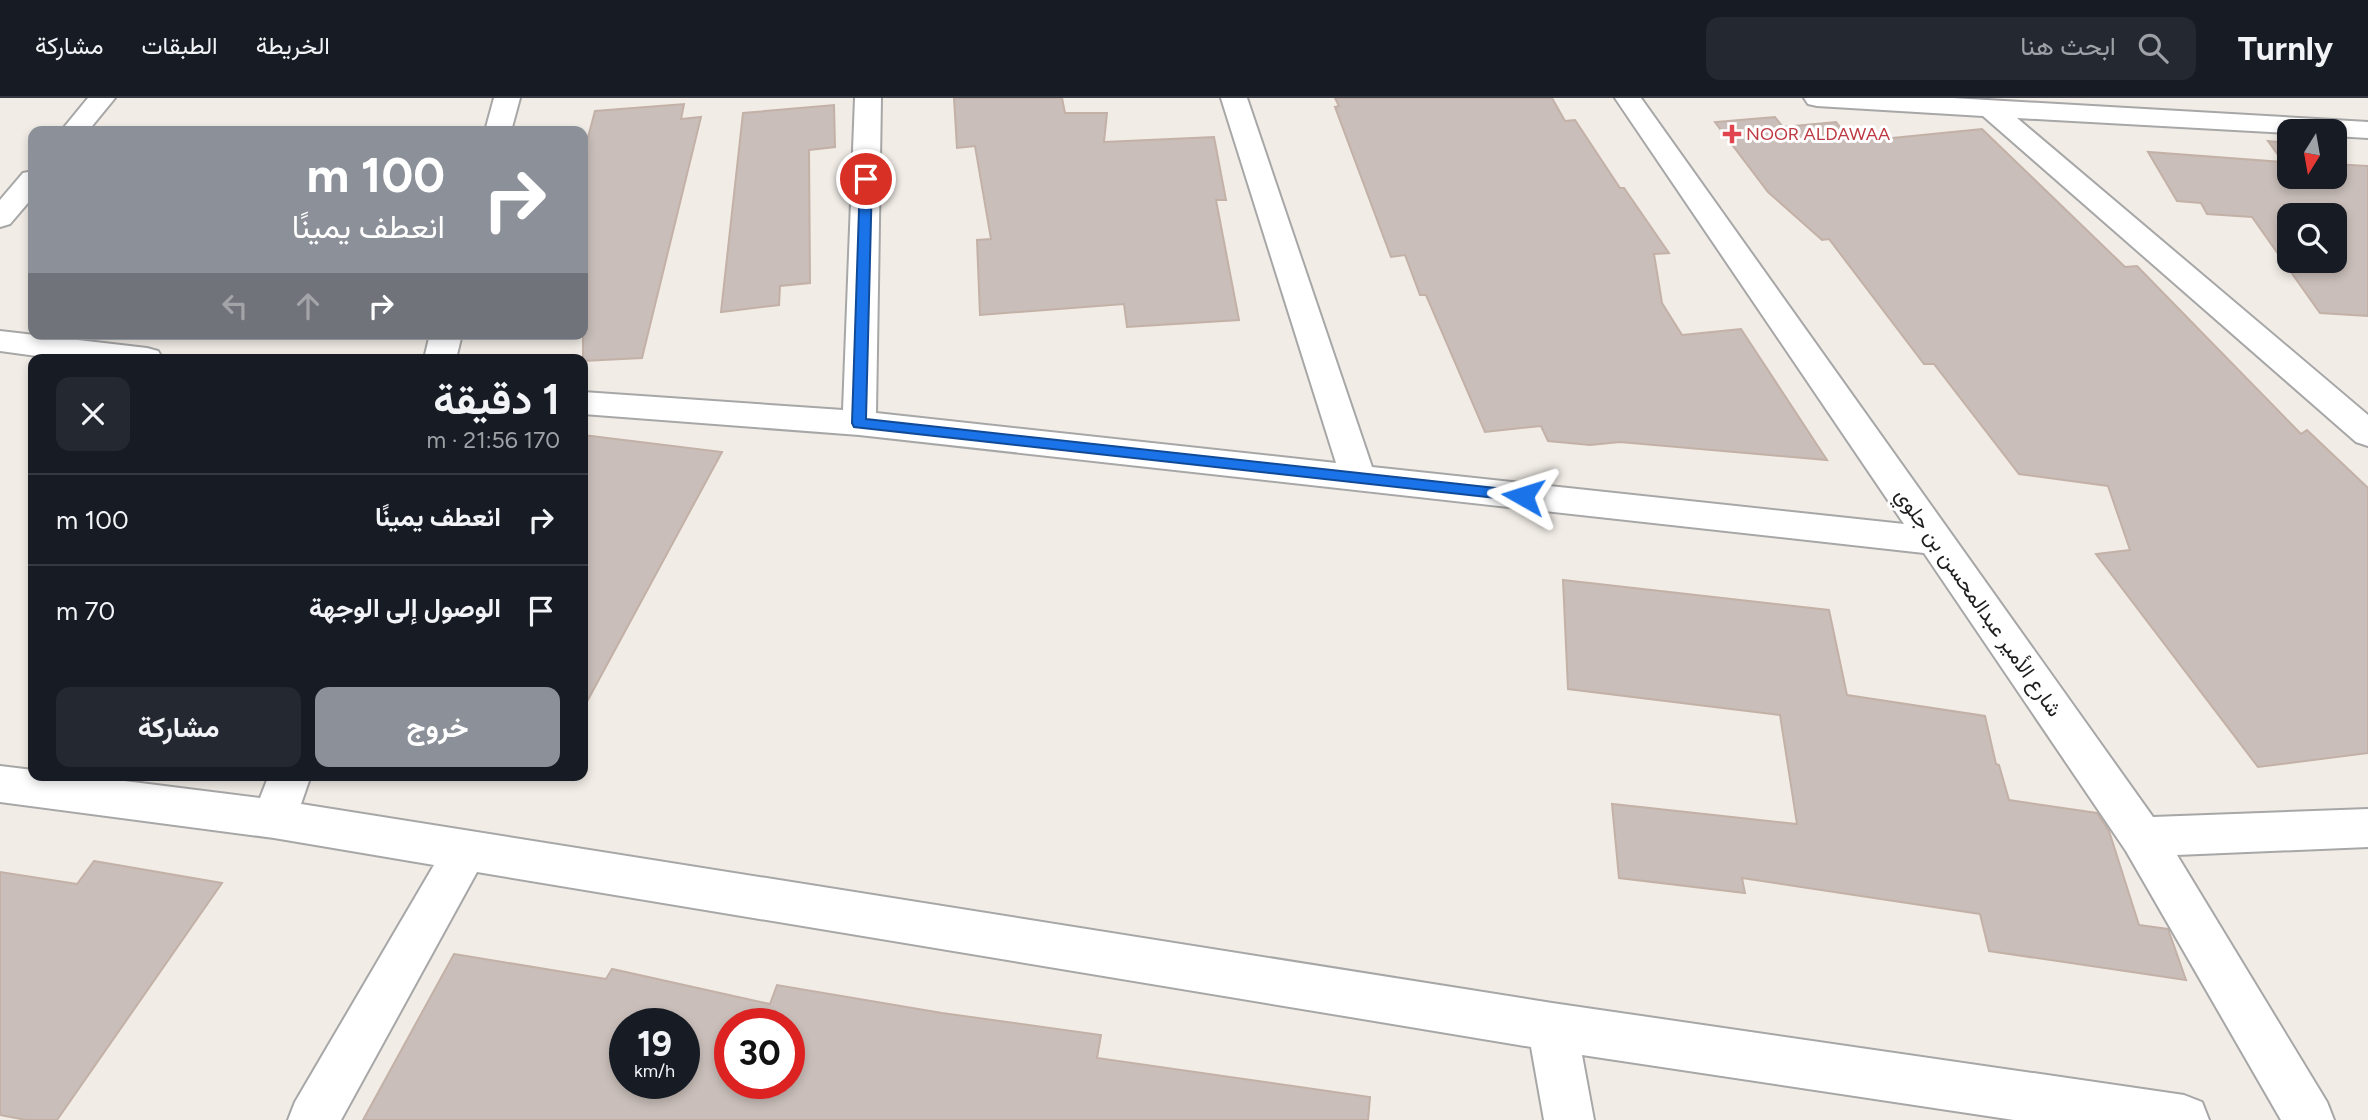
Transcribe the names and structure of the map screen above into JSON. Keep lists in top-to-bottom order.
{
  "streets": {
    "street": ["شارع الأمير عبدالمحسن بن جلوي"]
  },
  "places": {
    "health": ["NOOR ALDAWAA"]
  },
  "north": "bottom",
  "page": {
    "header": "Turnly",
    "search": "ابحث هنا",
    "nav": ["الخريطة", "الطبقات", "مشاركة"],
    "turn": ["100 m", "انعطف يمينًا"],
    "heading": ["1 دقيقة", "170 m · 21:56"],
    "list": [
      {
        "name": "انعطف يمينًا",
        "value": "100 m"
      },
      {
        "name": "الوصول إلى الوجهة",
        "value": "70 m"
      }
    ],
    "buttons": ["خروج", "مشاركة"],
    "speed": "19 km/h",
    "limit": "30"
  }
}
